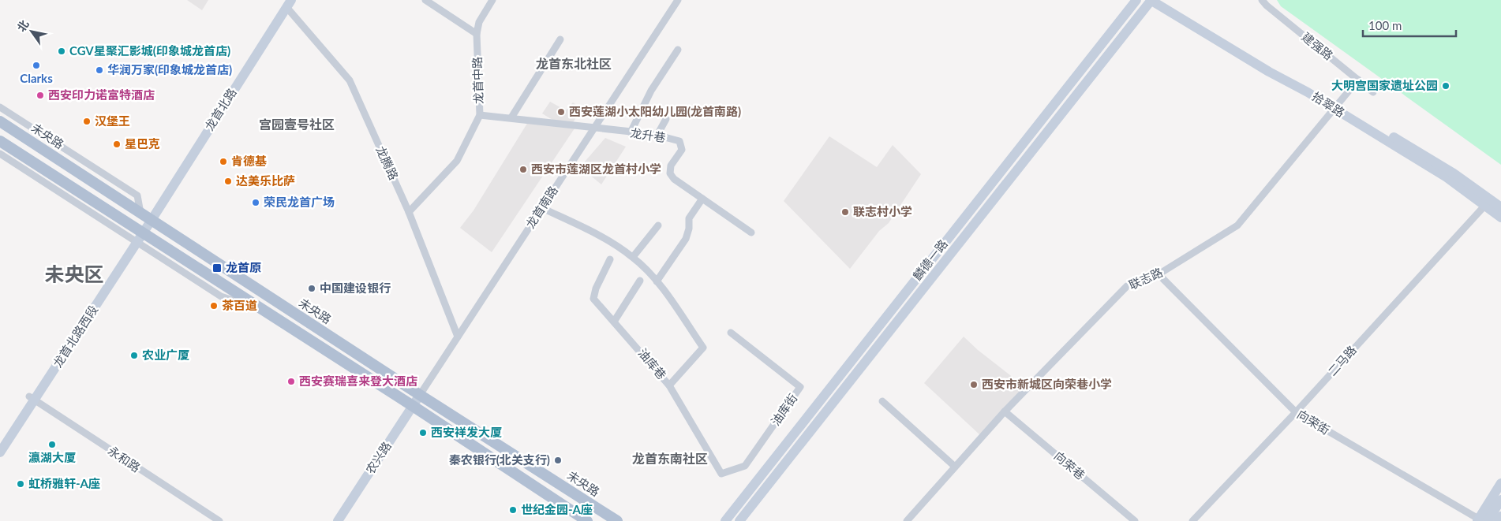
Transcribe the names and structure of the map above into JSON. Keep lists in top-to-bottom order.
{
  "streets": {
    "main road": [
      "拾翠路",
      "龙首北路",
      "未央路",
      "麟德一路",
      "龙首北路西段",
      "农兴路"
    ],
    "street": [
      "建强路",
      "龙首中路",
      "龙升巷",
      "龙腾路",
      "龙首南路",
      "联志路",
      "二马路",
      "油库巷",
      "油库街",
      "向荣街",
      "永和路",
      "向荣巷"
    ]
  },
  "crossings": [
    ["建强路", "联志路"],
    ["龙首中路", "龙升巷"],
    ["龙首中路", "龙腾路"],
    ["拾翠路", "麟德一路"],
    ["拾翠路", "联志路"],
    ["拾翠路", "二马路"],
    ["龙首北路", "未央路"],
    ["龙首北路", "龙腾路"],
    ["龙首北路", "龙首北路西段"],
    ["龙升巷", "龙首南路"],
    ["未央路", "龙首南路"],
    ["未央路", "龙首北路西段"],
    ["未央路", "农兴路"],
    ["龙腾路", "龙首南路"],
    ["龙首南路", "农兴路"],
    ["联志路", "向荣街"],
    ["联志路", "向荣巷"],
    ["龙首北路西段", "永和路"],
    ["二马路", "向荣街"],
    ["油库巷", "油库街"]
  ],
  "districts": [
    "龙首东北社区",
    "宫园壹号社区",
    "未央区",
    "龙首东南社区"
  ],
  "places": {
    "other": [
      "CGV星聚汇影城(印象城龙首店)",
      "Clarks",
      "华润万家(印象城龙首店)",
      "大明宫国家遗址公园",
      "西安印力诺富特酒店",
      "西安莲湖小太阳幼儿园(龙首南路)",
      "汉堡王",
      "星巴克",
      "肯德基",
      "西安市莲湖区龙首村小学",
      "达美乐比萨",
      "荣民龙首广场",
      "联志村小学",
      "中国建设银行",
      "茶百道",
      "农业广厦",
      "西安赛瑞喜来登大酒店",
      "西安市新城区向荣巷小学",
      "西安祥发大厦",
      "瀛湖大厦",
      "秦农银行(北关支行)",
      "虹桥雅轩-A座",
      "世纪金园-A座"
    ],
    "transit": ["龙首原"]
  },
  "scale_bar": "100 m",
  "north": "top left"
}
